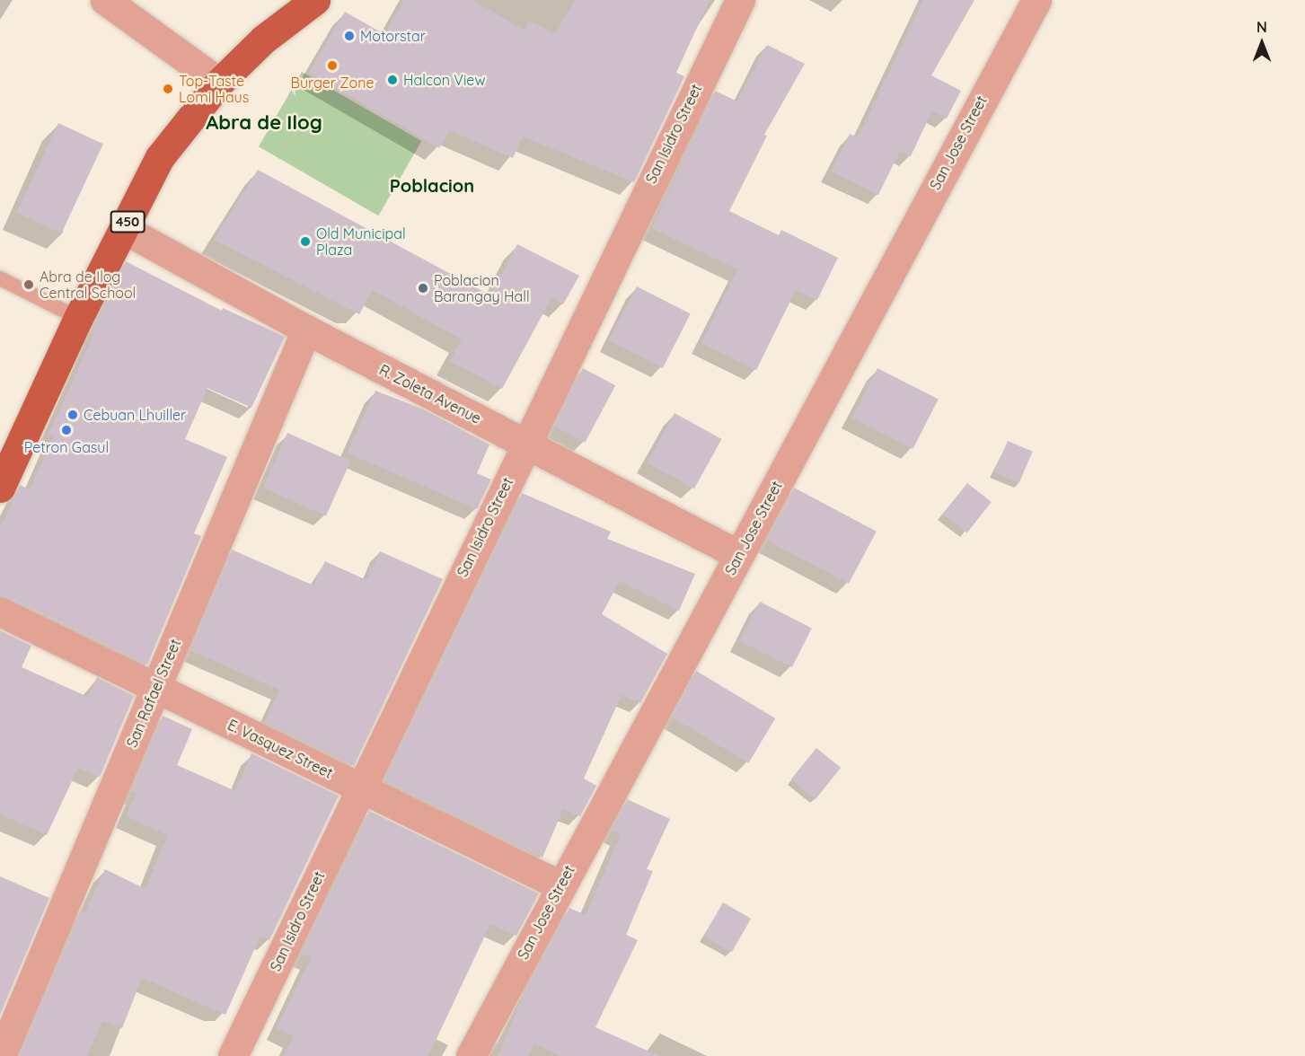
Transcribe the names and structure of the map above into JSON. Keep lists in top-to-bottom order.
{
  "streets": {
    "main road": ["450"],
    "street": [
      "San Isidro Street",
      "San Jose Street",
      "R. Zoleta Avenue",
      "San Rafael Street",
      "E. Vasquez Street"
    ]
  },
  "crossings": [
    ["San Isidro Street", "R. Zoleta Avenue"],
    ["San Isidro Street", "E. Vasquez Street"],
    ["San Jose Street", "R. Zoleta Avenue"],
    ["San Jose Street", "E. Vasquez Street"],
    ["450", "R. Zoleta Avenue"],
    ["R. Zoleta Avenue", "San Rafael Street"],
    ["San Rafael Street", "E. Vasquez Street"]
  ],
  "districts": ["Abra de Ilog", "Poblacion"],
  "places": [
    "Motorstar",
    "Burger Zone",
    "Halcon View",
    "Top-Taste Lomi Haus",
    "Old Municipal Plaza",
    "Abra de Ilog Central School",
    "Poblacion Barangay Hall",
    "Cebuan Lhuiller",
    "Petron Gasul"
  ],
  "north": "top"
}
